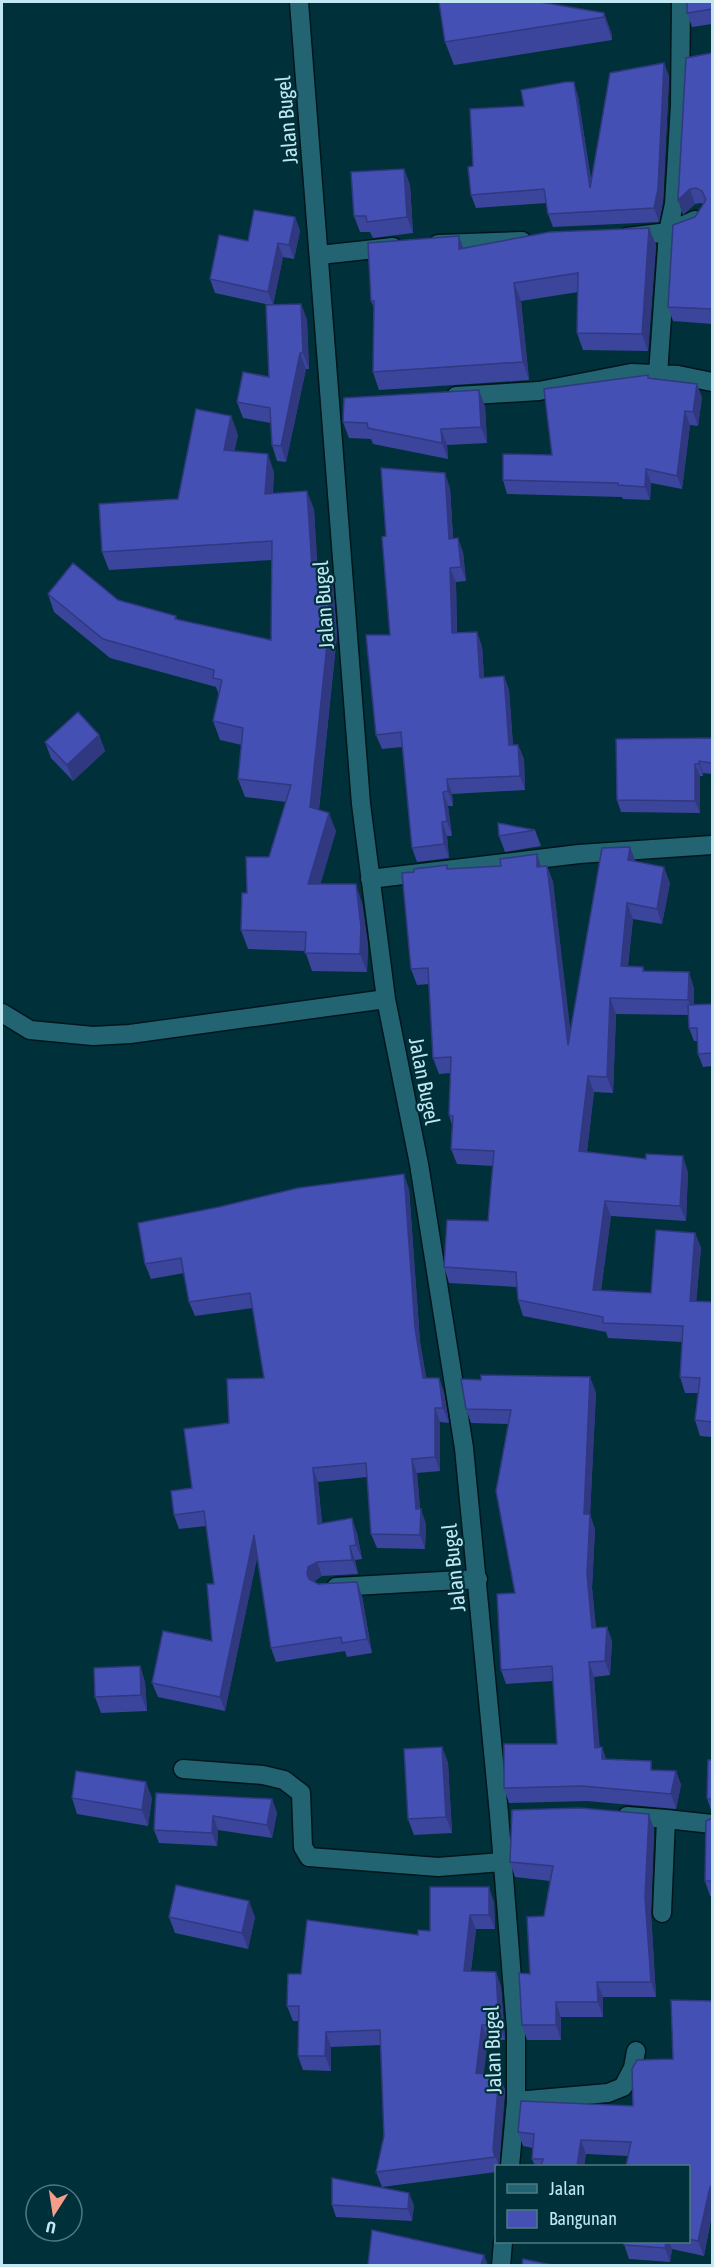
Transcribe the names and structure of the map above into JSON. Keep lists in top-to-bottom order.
{
  "streets": {
    "street": ["Jalan Bugel"]
  },
  "legend": ["Jalan", "Bangunan"],
  "north": "bottom"
}
